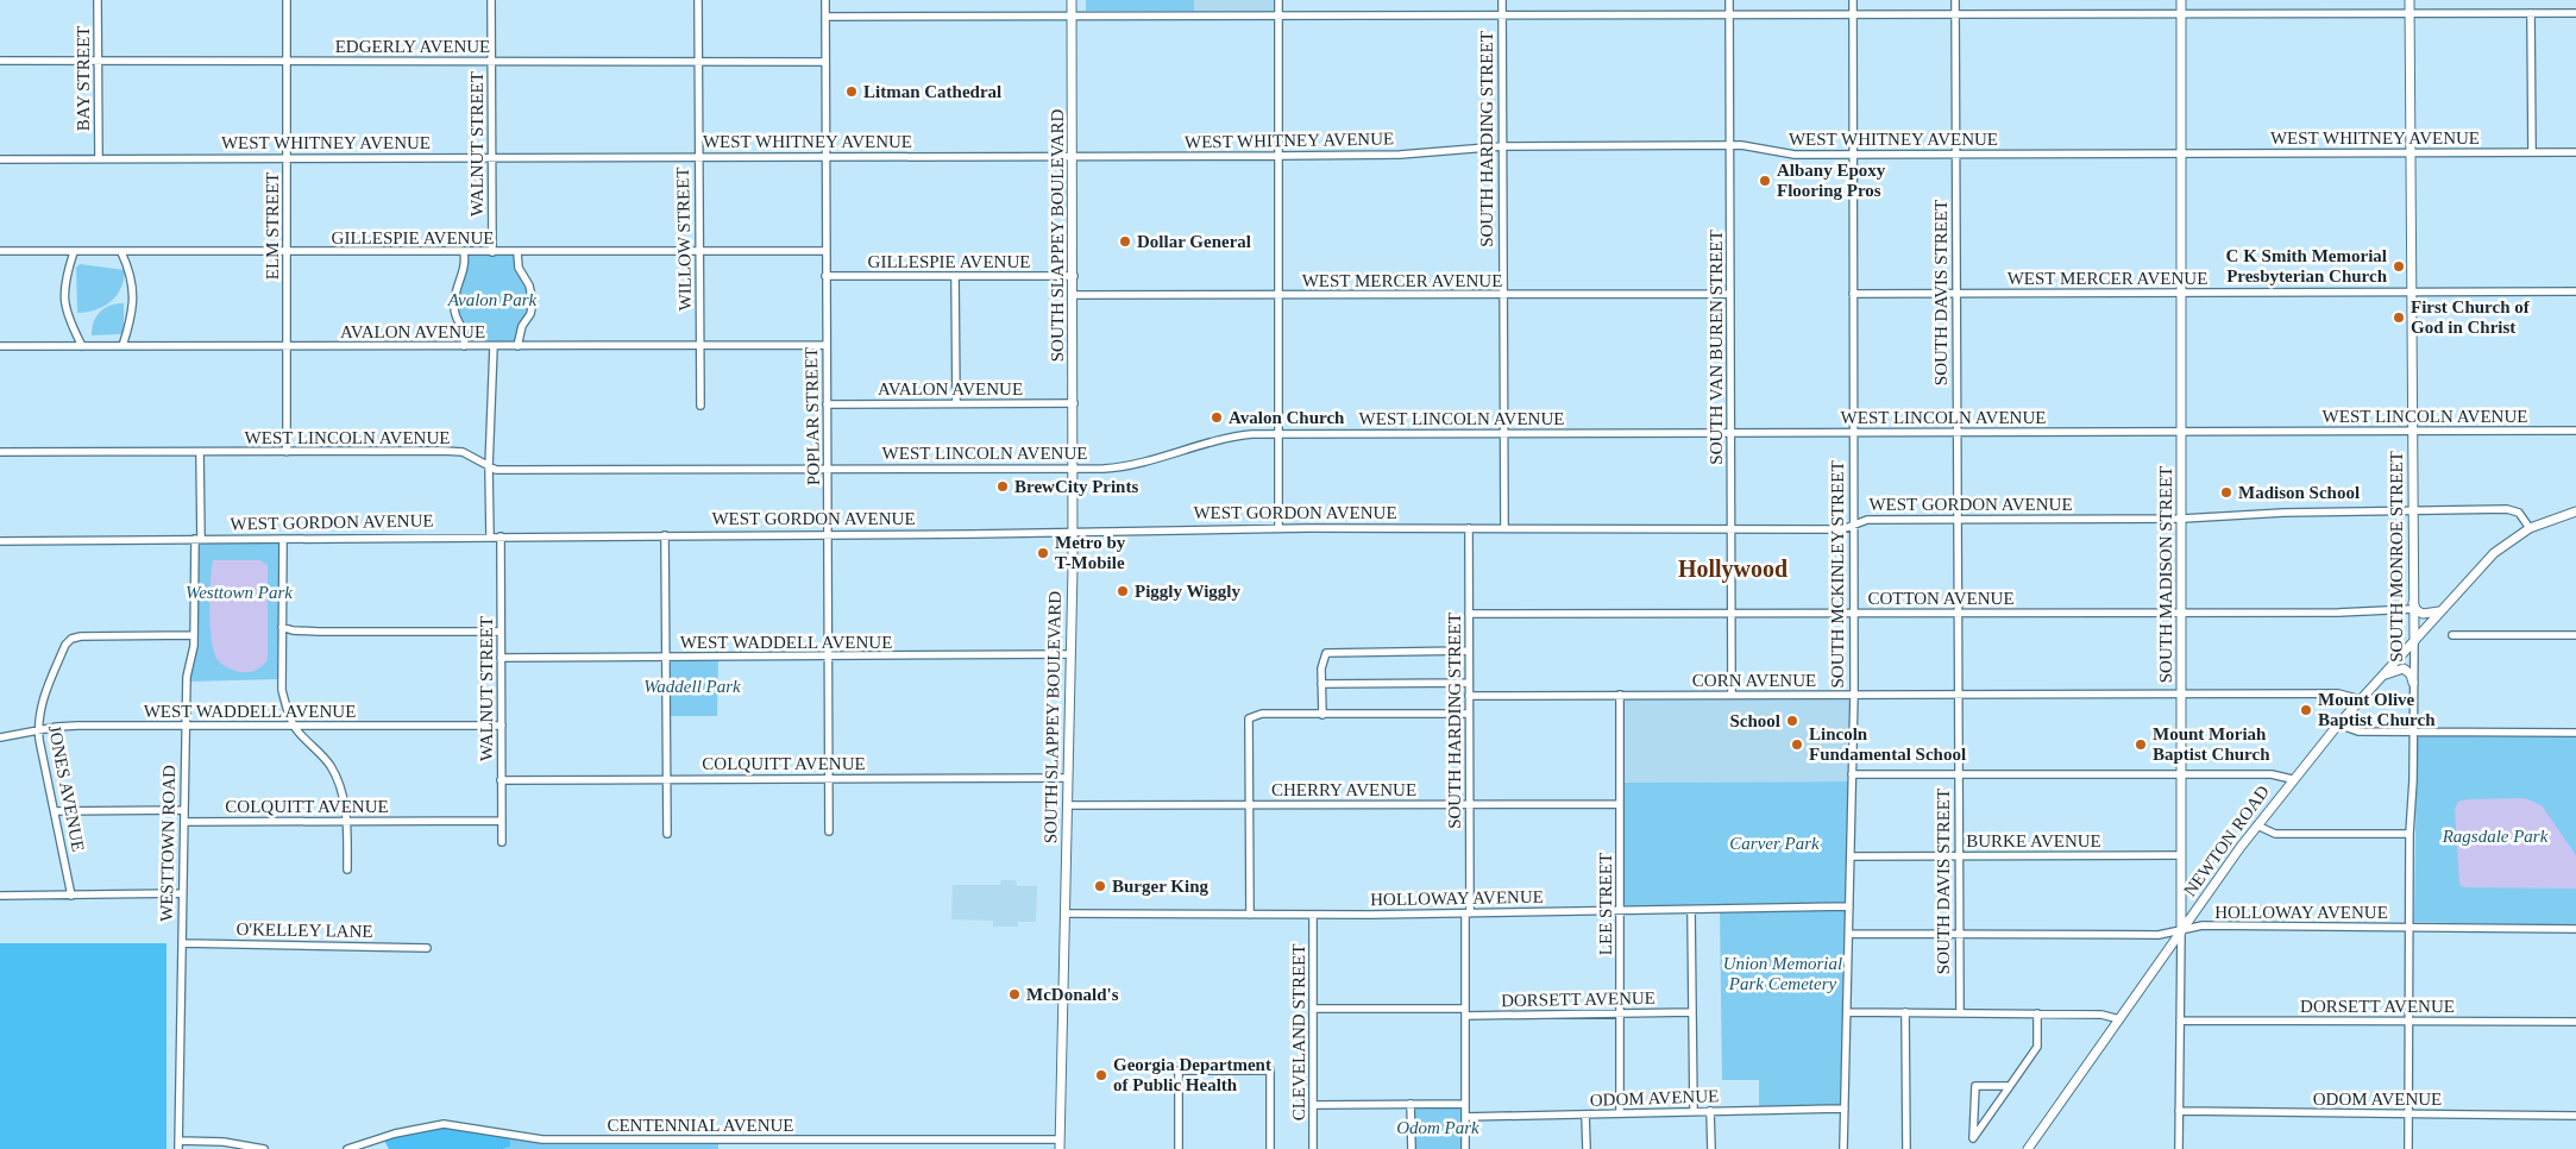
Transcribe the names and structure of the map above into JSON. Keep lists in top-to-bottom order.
{
  "streets": {
    "main road": [
      "SOUTH SLAPPEY BOULEVARD",
      "SOUTH MONROE STREET",
      "SOUTH MADISON STREET",
      "NEWTON ROAD"
    ],
    "street": [
      "EDGERLY AVENUE",
      "BAY STREET",
      "WEST WHITNEY AVENUE",
      "SOUTH HARDING STREET",
      "WALNUT STREET",
      "ELM STREET",
      "GILLESPIE AVENUE",
      "WILLOW STREET",
      "WEST MERCER AVENUE",
      "SOUTH DAVIS STREET",
      "AVALON AVENUE",
      "SOUTH VAN BUREN STREET",
      "POPLAR STREET",
      "WEST LINCOLN AVENUE",
      "WEST GORDON AVENUE",
      "SOUTH MCKINLEY STREET",
      "COTTON AVENUE",
      "WEST WADDELL AVENUE",
      "CORN AVENUE",
      "COLQUITT AVENUE",
      "JONES AVENUE",
      "CHERRY AVENUE",
      "BURKE AVENUE",
      "WESTTOWN ROAD",
      "HOLLOWAY AVENUE",
      "LEE STREET",
      "O'KELLEY LANE",
      "DORSETT AVENUE",
      "CLEVELAND STREET",
      "ODOM AVENUE",
      "CENTENNIAL AVENUE"
    ]
  },
  "crossings": [
    ["EDGERLY AVENUE", "BAY STREET"],
    ["EDGERLY AVENUE", "WALNUT STREET"],
    ["EDGERLY AVENUE", "ELM STREET"],
    ["EDGERLY AVENUE", "WILLOW STREET"],
    ["EDGERLY AVENUE", "POPLAR STREET"],
    ["BAY STREET", "WEST WHITNEY AVENUE"],
    ["WEST WHITNEY AVENUE", "SOUTH HARDING STREET"],
    ["WEST WHITNEY AVENUE", "WALNUT STREET"],
    ["WEST WHITNEY AVENUE", "ELM STREET"],
    ["WEST WHITNEY AVENUE", "SOUTH SLAPPEY BOULEVARD"],
    ["WEST WHITNEY AVENUE", "WILLOW STREET"],
    ["WEST WHITNEY AVENUE", "SOUTH DAVIS STREET"],
    ["WEST WHITNEY AVENUE", "SOUTH VAN BUREN STREET"],
    ["WEST WHITNEY AVENUE", "POPLAR STREET"],
    ["WEST WHITNEY AVENUE", "SOUTH MONROE STREET"],
    ["WEST WHITNEY AVENUE", "SOUTH MCKINLEY STREET"],
    ["WEST WHITNEY AVENUE", "SOUTH MADISON STREET"],
    ["SOUTH HARDING STREET", "WEST MERCER AVENUE"],
    ["SOUTH HARDING STREET", "WEST LINCOLN AVENUE"],
    ["SOUTH HARDING STREET", "WEST GORDON AVENUE"],
    ["SOUTH HARDING STREET", "COTTON AVENUE"],
    ["SOUTH HARDING STREET", "CORN AVENUE"],
    ["SOUTH HARDING STREET", "CHERRY AVENUE"],
    ["SOUTH HARDING STREET", "HOLLOWAY AVENUE"],
    ["SOUTH HARDING STREET", "DORSETT AVENUE"],
    ["SOUTH HARDING STREET", "ODOM AVENUE"],
    ["WALNUT STREET", "GILLESPIE AVENUE"],
    ["WALNUT STREET", "WEST GORDON AVENUE"],
    ["WALNUT STREET", "WEST WADDELL AVENUE"],
    ["WALNUT STREET", "COLQUITT AVENUE"],
    ["ELM STREET", "GILLESPIE AVENUE"],
    ["ELM STREET", "AVALON AVENUE"],
    ["ELM STREET", "WEST LINCOLN AVENUE"],
    ["SOUTH SLAPPEY BOULEVARD", "GILLESPIE AVENUE"],
    ["SOUTH SLAPPEY BOULEVARD", "WEST MERCER AVENUE"],
    ["SOUTH SLAPPEY BOULEVARD", "AVALON AVENUE"],
    ["SOUTH SLAPPEY BOULEVARD", "WEST LINCOLN AVENUE"],
    ["SOUTH SLAPPEY BOULEVARD", "WEST GORDON AVENUE"],
    ["SOUTH SLAPPEY BOULEVARD", "WEST WADDELL AVENUE"],
    ["SOUTH SLAPPEY BOULEVARD", "COLQUITT AVENUE"],
    ["SOUTH SLAPPEY BOULEVARD", "CHERRY AVENUE"],
    ["SOUTH SLAPPEY BOULEVARD", "HOLLOWAY AVENUE"],
    ["SOUTH SLAPPEY BOULEVARD", "CENTENNIAL AVENUE"],
    ["GILLESPIE AVENUE", "WILLOW STREET"],
    ["GILLESPIE AVENUE", "AVALON AVENUE"],
    ["GILLESPIE AVENUE", "POPLAR STREET"],
    ["WILLOW STREET", "AVALON AVENUE"],
    ["WEST MERCER AVENUE", "SOUTH DAVIS STREET"],
    ["WEST MERCER AVENUE", "SOUTH VAN BUREN STREET"],
    ["WEST MERCER AVENUE", "SOUTH MONROE STREET"],
    ["WEST MERCER AVENUE", "SOUTH MCKINLEY STREET"],
    ["WEST MERCER AVENUE", "SOUTH MADISON STREET"],
    ["SOUTH DAVIS STREET", "WEST LINCOLN AVENUE"],
    ["SOUTH DAVIS STREET", "WEST GORDON AVENUE"],
    ["SOUTH DAVIS STREET", "COTTON AVENUE"],
    ["SOUTH DAVIS STREET", "CORN AVENUE"],
    ["SOUTH DAVIS STREET", "BURKE AVENUE"],
    ["SOUTH DAVIS STREET", "HOLLOWAY AVENUE"],
    ["AVALON AVENUE", "POPLAR STREET"],
    ["SOUTH VAN BUREN STREET", "WEST LINCOLN AVENUE"],
    ["SOUTH VAN BUREN STREET", "WEST GORDON AVENUE"],
    ["SOUTH VAN BUREN STREET", "COTTON AVENUE"],
    ["SOUTH VAN BUREN STREET", "CORN AVENUE"],
    ["POPLAR STREET", "WEST LINCOLN AVENUE"],
    ["POPLAR STREET", "WEST GORDON AVENUE"],
    ["POPLAR STREET", "WEST WADDELL AVENUE"],
    ["POPLAR STREET", "COLQUITT AVENUE"],
    ["WEST LINCOLN AVENUE", "SOUTH MONROE STREET"],
    ["WEST LINCOLN AVENUE", "SOUTH MCKINLEY STREET"],
    ["WEST LINCOLN AVENUE", "SOUTH MADISON STREET"],
    ["WEST GORDON AVENUE", "SOUTH MONROE STREET"],
    ["WEST GORDON AVENUE", "SOUTH MCKINLEY STREET"],
    ["WEST GORDON AVENUE", "SOUTH MADISON STREET"],
    ["WEST GORDON AVENUE", "NEWTON ROAD"],
    ["WEST GORDON AVENUE", "WESTTOWN ROAD"],
    ["SOUTH MONROE STREET", "COTTON AVENUE"],
    ["SOUTH MONROE STREET", "NEWTON ROAD"],
    ["SOUTH MONROE STREET", "HOLLOWAY AVENUE"],
    ["SOUTH MONROE STREET", "DORSETT AVENUE"],
    ["SOUTH MONROE STREET", "ODOM AVENUE"],
    ["SOUTH MCKINLEY STREET", "COTTON AVENUE"],
    ["SOUTH MCKINLEY STREET", "CORN AVENUE"],
    ["SOUTH MCKINLEY STREET", "BURKE AVENUE"],
    ["SOUTH MCKINLEY STREET", "HOLLOWAY AVENUE"],
    ["SOUTH MCKINLEY STREET", "ODOM AVENUE"],
    ["SOUTH MADISON STREET", "COTTON AVENUE"],
    ["SOUTH MADISON STREET", "CORN AVENUE"],
    ["SOUTH MADISON STREET", "BURKE AVENUE"],
    ["SOUTH MADISON STREET", "NEWTON ROAD"],
    ["SOUTH MADISON STREET", "HOLLOWAY AVENUE"],
    ["SOUTH MADISON STREET", "DORSETT AVENUE"],
    ["SOUTH MADISON STREET", "ODOM AVENUE"],
    ["WEST WADDELL AVENUE", "JONES AVENUE"],
    ["WEST WADDELL AVENUE", "WESTTOWN ROAD"],
    ["CORN AVENUE", "NEWTON ROAD"],
    ["CORN AVENUE", "LEE STREET"],
    ["COLQUITT AVENUE", "WESTTOWN ROAD"],
    ["JONES AVENUE", "WESTTOWN ROAD"],
    ["CHERRY AVENUE", "LEE STREET"],
    ["NEWTON ROAD", "HOLLOWAY AVENUE"],
    ["WESTTOWN ROAD", "O'KELLEY LANE"],
    ["HOLLOWAY AVENUE", "LEE STREET"],
    ["HOLLOWAY AVENUE", "CLEVELAND STREET"],
    ["LEE STREET", "DORSETT AVENUE"],
    ["LEE STREET", "ODOM AVENUE"],
    ["DORSETT AVENUE", "CLEVELAND STREET"]
  ],
  "districts": ["Hollywood"],
  "parks": [
    "Avalon Park",
    "Westtown Park",
    "Waddell Park",
    "Ragsdale Park",
    "Carver Park",
    "Union Memorial Park Cemetery",
    "Odom Park"
  ],
  "places": [
    "Litman Cathedral",
    "Albany Epoxy Flooring Pros",
    "Dollar General",
    "C K Smith Memorial Presbyterian Church",
    "First Church of God in Christ",
    "Avalon Church",
    "BrewCity Prints",
    "Madison School",
    "Metro by T-Mobile",
    "Piggly Wiggly",
    "Mount Olive Baptist Church",
    "School",
    "Lincoln Fundamental School",
    "Mount Moriah Baptist Church",
    "Burger King",
    "McDonald's",
    "Georgia Department of Public Health"
  ]
}
